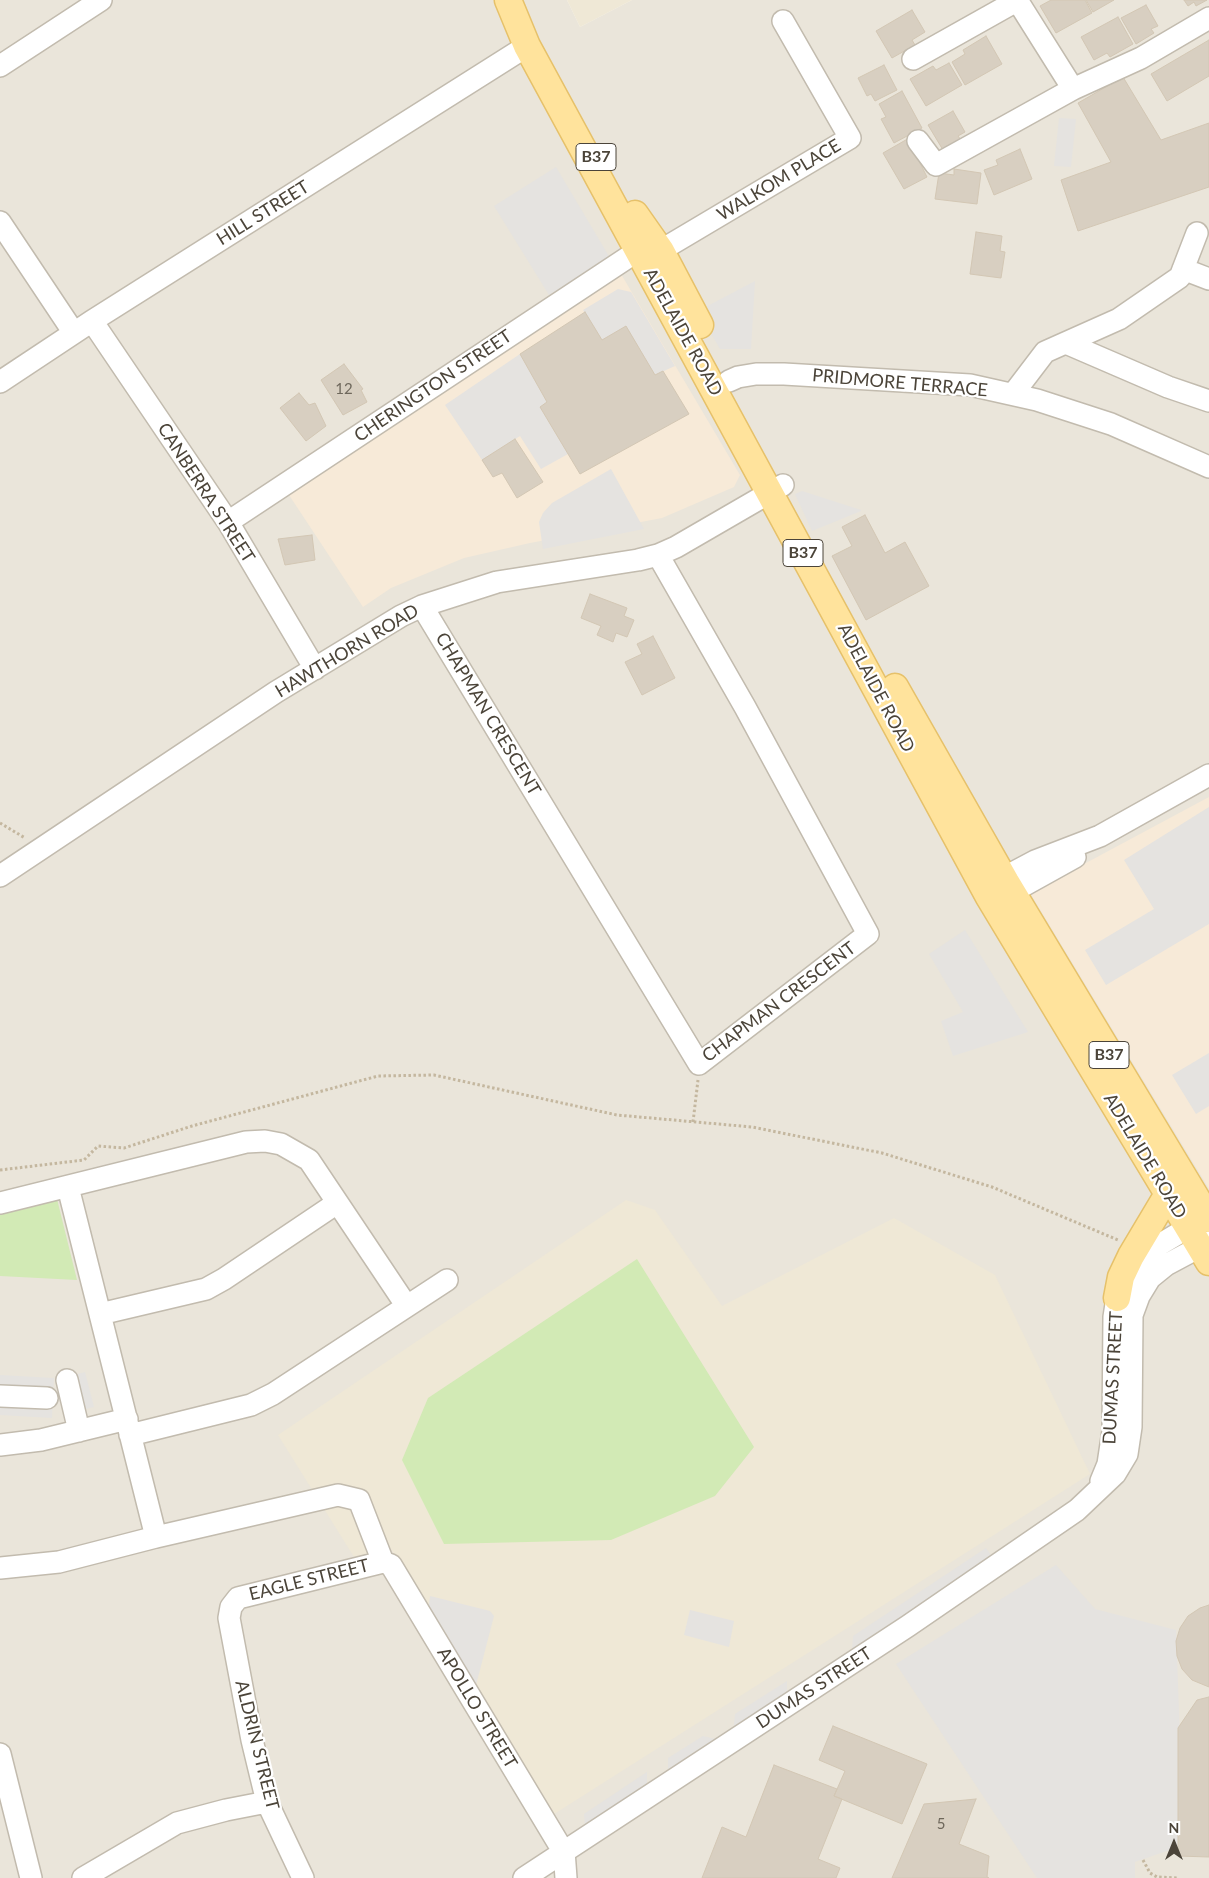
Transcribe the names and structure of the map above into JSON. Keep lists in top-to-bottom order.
{
  "streets": {
    "main road": ["B37", "ADELAIDE ROAD"],
    "street": [
      "WALKOM PLACE",
      "HILL STREET",
      "PRIDMORE TERRACE",
      "CHERINGTON STREET",
      "CANBERRA STREET",
      "HAWTHORN ROAD",
      "CHAPMAN CRESCENT",
      "DUMAS STREET",
      "EAGLE STREET",
      "APOLLO STREET",
      "ALDRIN STREET"
    ]
  },
  "crossings": [
    ["WALKOM PLACE", "ADELAIDE ROAD"],
    ["WALKOM PLACE", "CHERINGTON STREET"],
    ["HILL STREET", "ADELAIDE ROAD"],
    ["HILL STREET", "CANBERRA STREET"],
    ["ADELAIDE ROAD", "PRIDMORE TERRACE"],
    ["ADELAIDE ROAD", "CHERINGTON STREET"],
    ["ADELAIDE ROAD", "HAWTHORN ROAD"],
    ["ADELAIDE ROAD", "DUMAS STREET"],
    ["CHERINGTON STREET", "CANBERRA STREET"],
    ["CANBERRA STREET", "HAWTHORN ROAD"],
    ["HAWTHORN ROAD", "CHAPMAN CRESCENT"],
    ["DUMAS STREET", "APOLLO STREET"],
    ["EAGLE STREET", "APOLLO STREET"],
    ["EAGLE STREET", "ALDRIN STREET"]
  ],
  "house_numbers": ["12", "5"],
  "north": "top"
}
